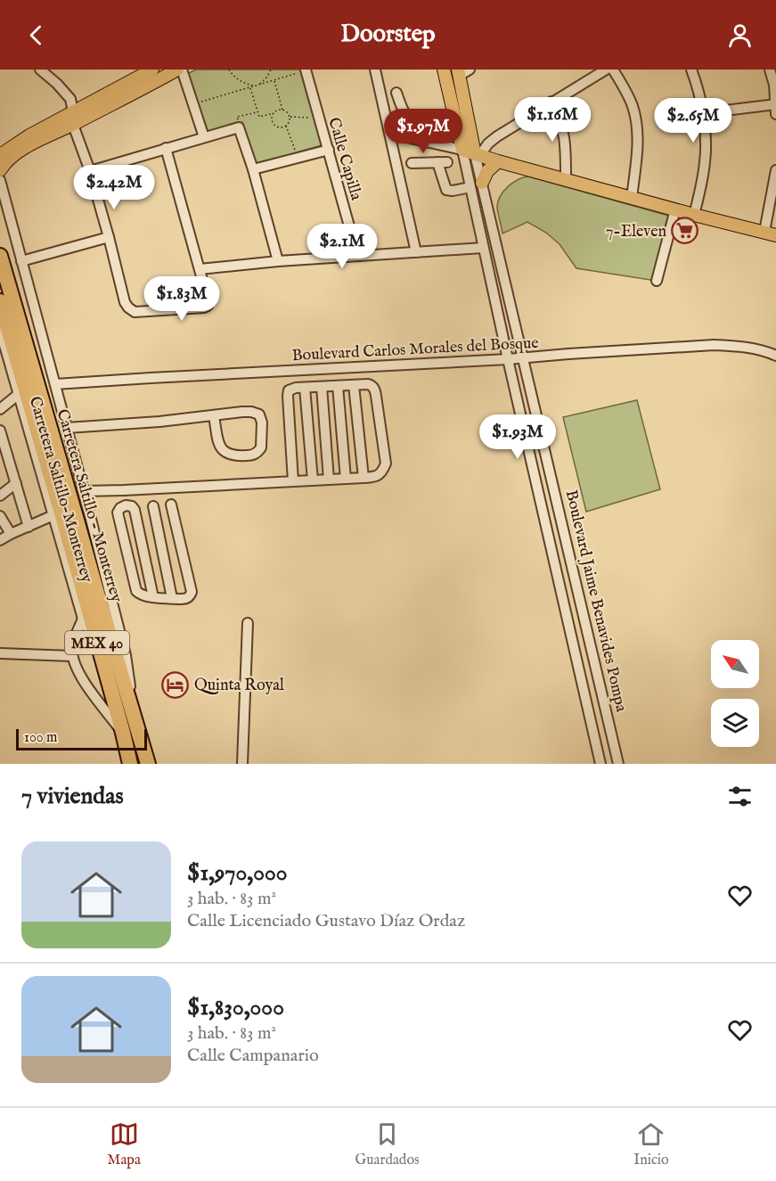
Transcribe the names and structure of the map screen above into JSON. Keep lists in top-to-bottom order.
{
  "streets": {
    "highway": ["Carretera Saltillo - Monterrey", "MEX 40"],
    "main road": ["Boulevard Jaime Benavides Pompa"],
    "street": ["Calle Capilla", "Boulevard Carlos Morales del Bosque", "Carretera Saltillo-Monterrey"]
  },
  "crossings": [
    ["Boulevard Carlos Morales del Bosque", "Carretera Saltillo-Monterrey"],
    ["Boulevard Carlos Morales del Bosque", "Boulevard Jaime Benavides Pompa"],
    ["Carretera Saltillo-Monterrey", "Carretera Saltillo - Monterrey"]
  ],
  "places": {
    "supermarket": ["7-Eleven"],
    "hotel": ["Quinta Royal"]
  },
  "scale_bar": "100 m",
  "north": "top left",
  "page": {
    "header": "Doorstep",
    "price": [
      "$1.16M",
      "$2.65M",
      "$1.97M",
      "$2.42M",
      "$2.1M",
      "$1.83M",
      "$1.93M"
    ],
    "scale": "100 m",
    "heading": "7 viviendas",
    "list": [
      {
        "name": "$1,970,000",
        "note": "3 hab. · 83 m² · Calle Licenciado Gustavo Díaz Ordaz"
      },
      {
        "name": "$1,830,000",
        "note": "3 hab. · 83 m² · Calle Campanario"
      }
    ],
    "tabs": ["Mapa", "Guardados", "Inicio"]
  }
}
